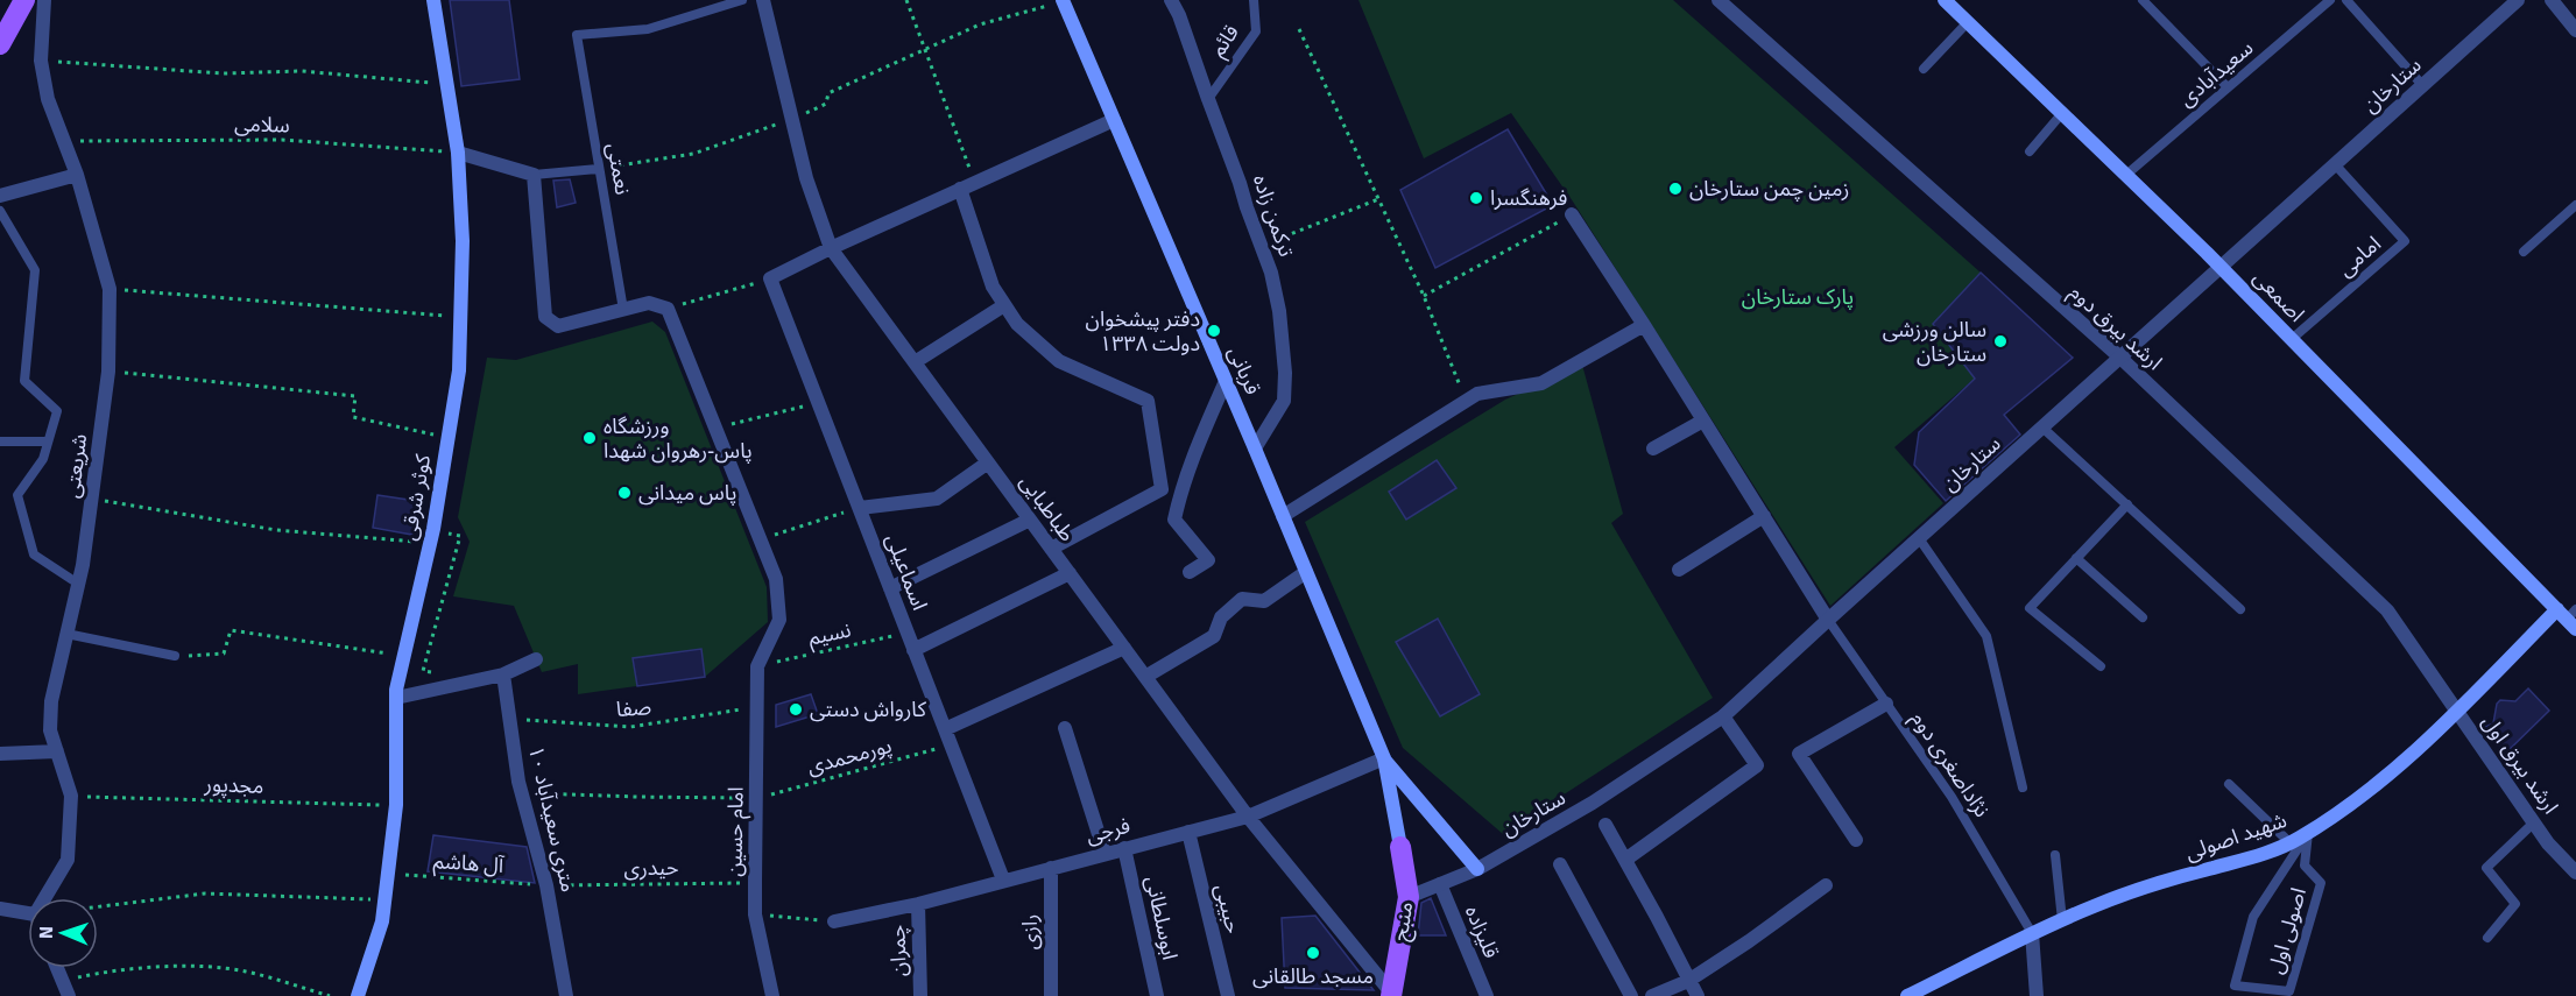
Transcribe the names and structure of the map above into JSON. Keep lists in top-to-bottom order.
{
  "streets": {
    "main road": [
      "اصمعی",
      "قربانی",
      "کوثر شرقی",
      "شهید اصولی",
      "منبح"
    ],
    "street": [
      "ستارخان",
      "ترکمن زاده",
      "ارشد بیرق دوم",
      "شریعتی",
      "طباطبایی",
      "اسماعیلی",
      "ارشد بیرق اول",
      "۱۰ متری سعیدآباد",
      "فرجی",
      "امام حسین",
      "حبیبی",
      "ابوسلطانی",
      "رازی",
      "قلیزاده",
      "چمران"
    ],
    "lane": [
      "قائم",
      "سعیدآبادی",
      "نعمتی",
      "امامی",
      "نژاداصغری دوم",
      "اصولی اول"
    ],
    "path": [
      "سلامی",
      "نسیم",
      "صفا",
      "پورمحمدی",
      "مجدپور",
      "آل هاشم",
      "حیدری"
    ]
  },
  "crossings": [
    ["قائم", "ترکمن زاده"],
    ["سعیدآبادی", "اصمعی"],
    ["ستارخان", "امامی"],
    ["ستارخان", "اصمعی"],
    ["ستارخان", "ارشد بیرق دوم"],
    ["ستارخان", "نژاداصغری دوم"],
    ["ستارخان", "منبح"],
    ["ستارخان", "قلیزاده"],
    ["سلامی", "شریعتی"],
    ["سلامی", "کوثر شرقی"],
    ["ترکمن زاده", "قربانی"],
    ["امامی", "اصمعی"],
    ["اصمعی", "شهید اصولی"],
    ["ارشد بیرق دوم", "ارشد بیرق اول"],
    ["ارشد بیرق دوم", "شهید اصولی"],
    ["قربانی", "فرجی"],
    ["شریعتی", "مجدپور"],
    ["کوثر شرقی", "مجدپور"],
    ["کوثر شرقی", "آل هاشم"],
    ["طباطبایی", "فرجی"],
    ["طباطبایی", "منبح"],
    ["اسماعیلی", "نسیم"],
    ["اسماعیلی", "پورمحمدی"],
    ["اسماعیلی", "فرجی"],
    ["نسیم", "امام حسین"],
    ["صفا", "۱۰ متری سعیدآباد"],
    ["صفا", "امام حسین"],
    ["پورمحمدی", "۱۰ متری سعیدآباد"],
    ["پورمحمدی", "امام حسین"],
    ["نژاداصغری دوم", "شهید اصولی"],
    ["ارشد بیرق اول", "شهید اصولی"],
    ["۱۰ متری سعیدآباد", "آل هاشم"],
    ["۱۰ متری سعیدآباد", "حیدری"],
    ["فرجی", "حبیبی"],
    ["فرجی", "ابوسلطانی"],
    ["فرجی", "رازی"],
    ["فرجی", "چمران"],
    ["امام حسین", "حیدری"],
    ["شهید اصولی", "اصولی اول"],
    ["آل هاشم", "حیدری"]
  ],
  "parks": ["پارک ستارخان"],
  "places": [
    "زمین چمن ستارخان",
    "فرهنگسرا",
    "دفتر پیشخوان دولت ۱۳۳۸",
    "سالن ورزشی ستارخان",
    "ورزشگاه پاس-رهروان شهدا",
    "پاس میدانی",
    "کارواش دستی",
    "مسجد طالقانی"
  ],
  "north": "left"
}
